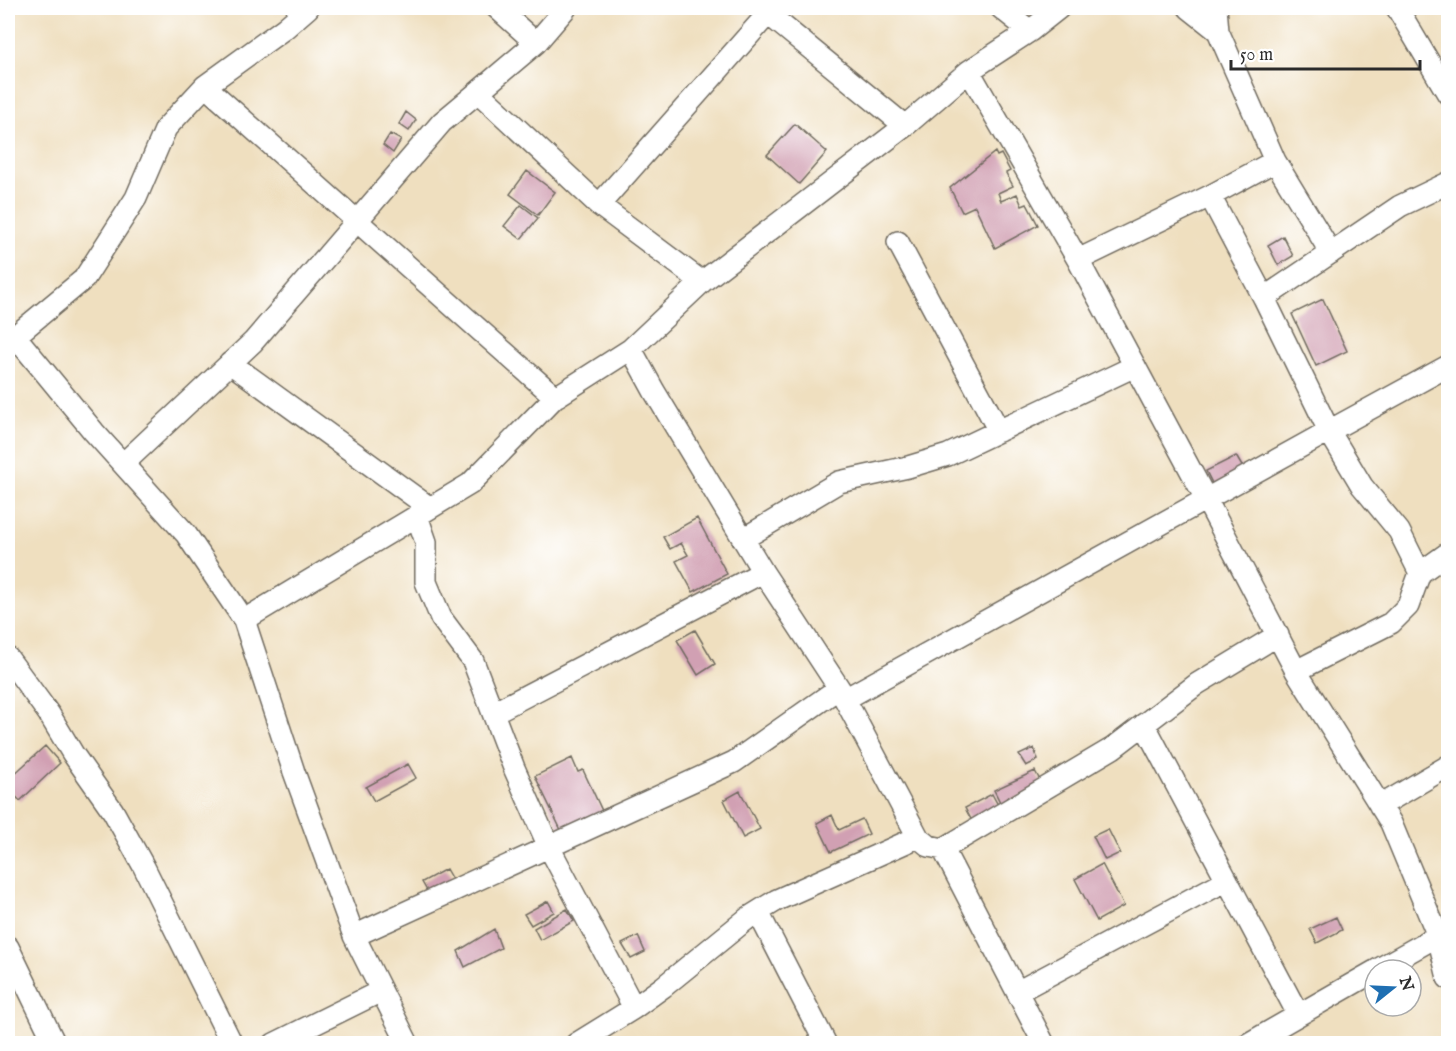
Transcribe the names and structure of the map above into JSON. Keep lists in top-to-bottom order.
{
  "scale_bar": "50 m",
  "north": "right"
}
